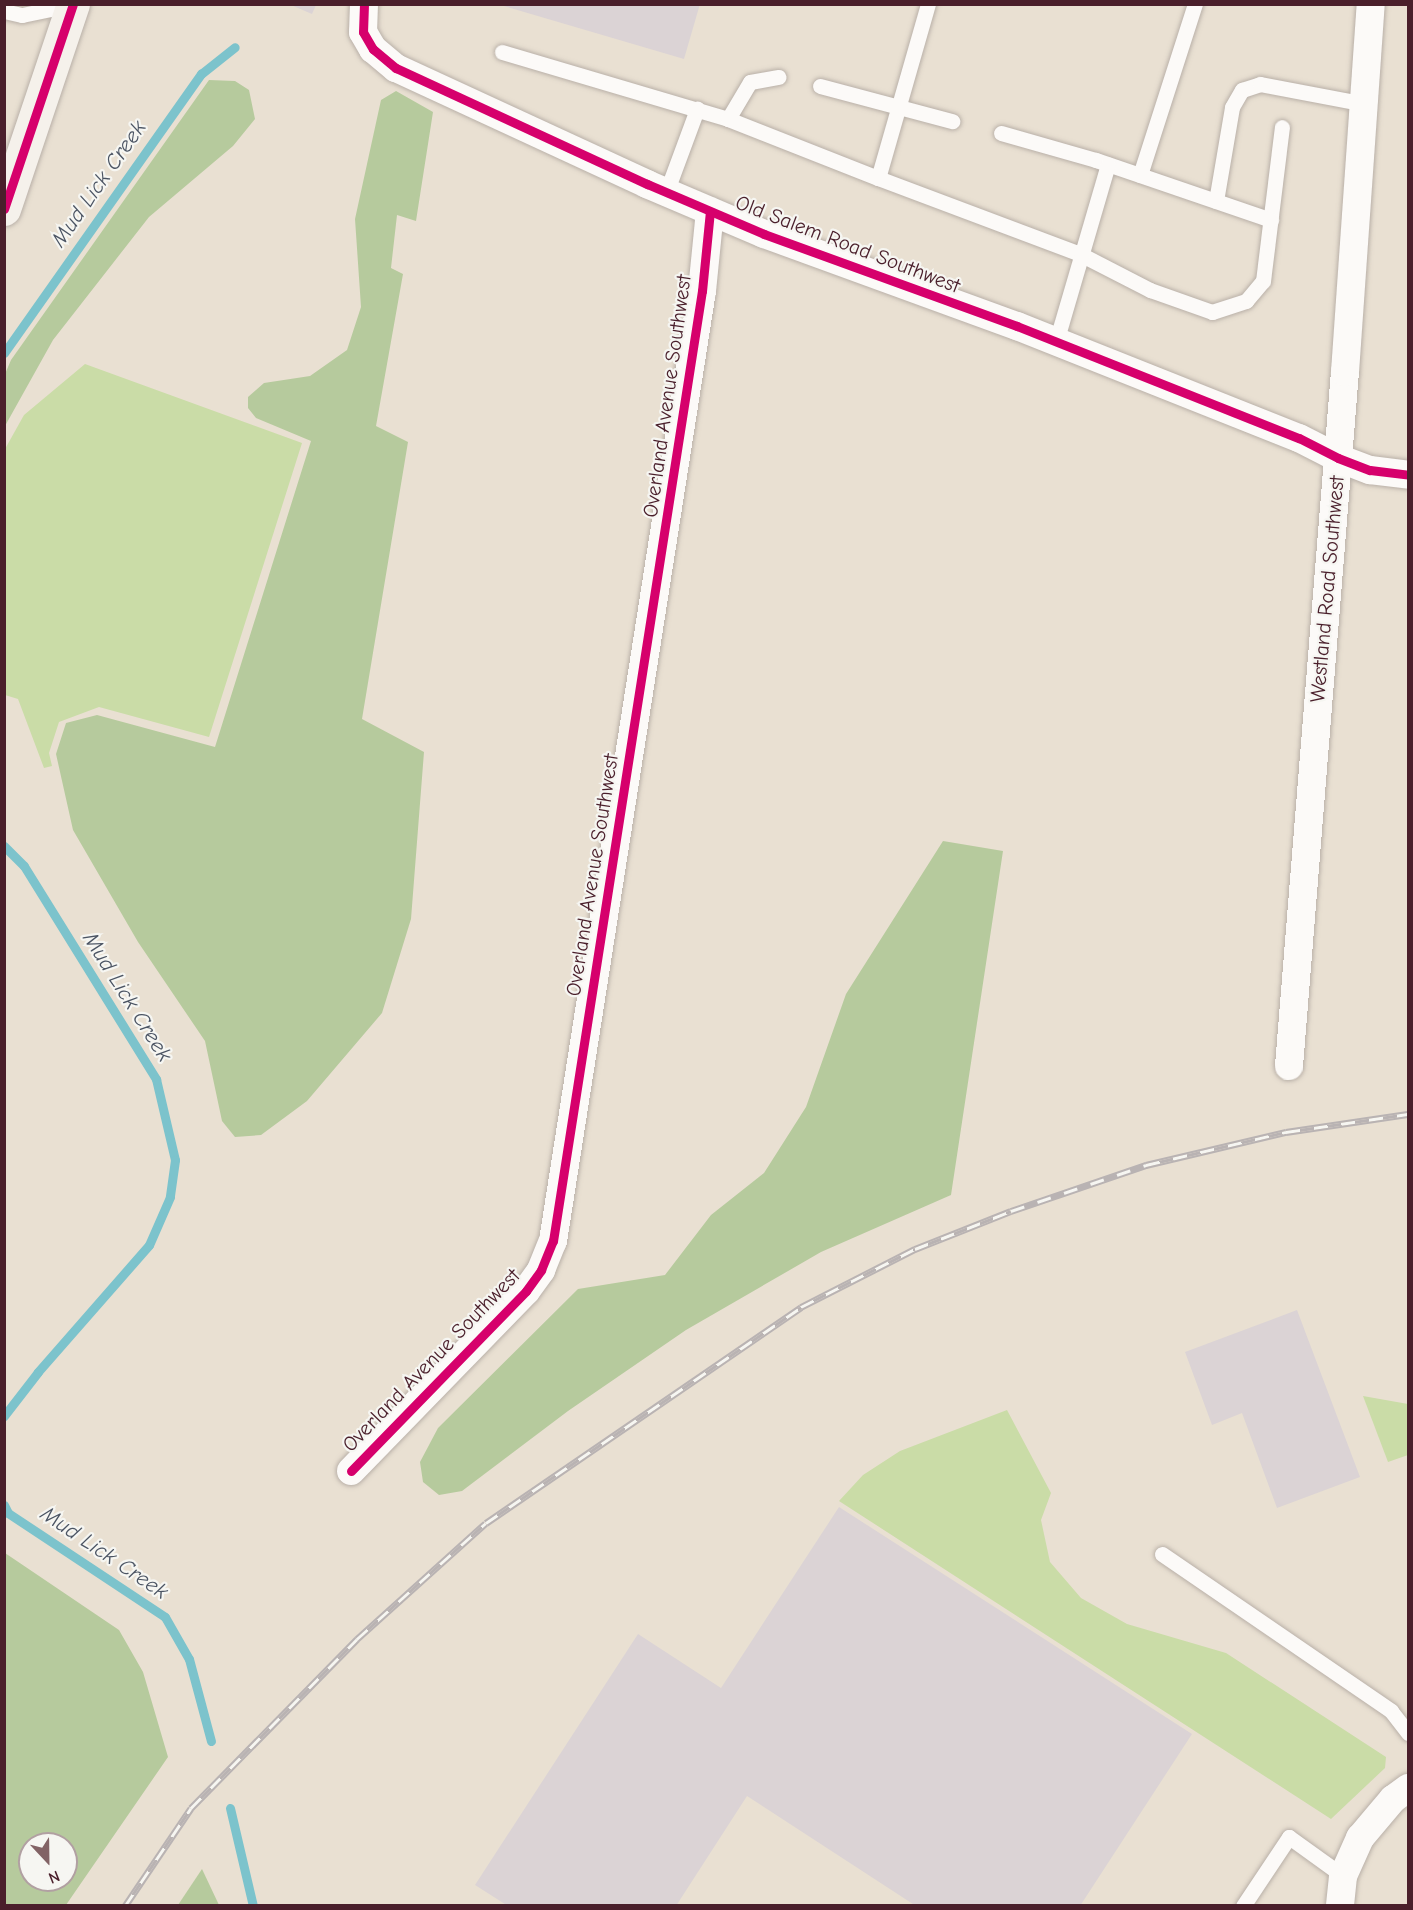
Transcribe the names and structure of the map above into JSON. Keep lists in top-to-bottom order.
{
  "streets": {
    "street": ["Old Salem Road Southwest", "Overland Avenue Southwest", "Westland Road Southwest"]
  },
  "crossings": [
    ["Old Salem Road Southwest", "Overland Avenue Southwest"],
    ["Old Salem Road Southwest", "Westland Road Southwest"]
  ],
  "water": ["Mud Lick Creek"],
  "north": "bottom"
}
